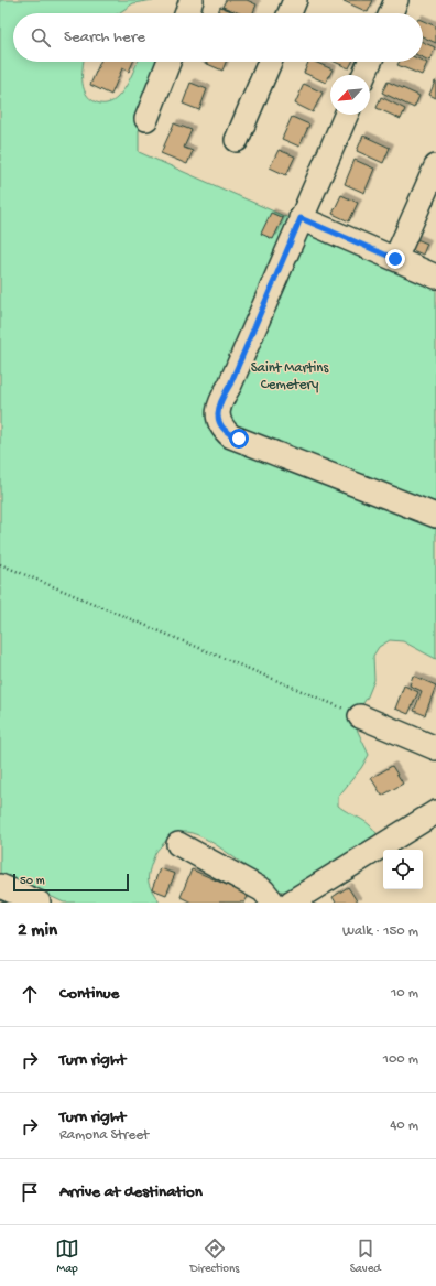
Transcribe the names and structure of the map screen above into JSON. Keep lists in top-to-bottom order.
{
  "parks": ["Saint Martins Cemetery"],
  "scale_bar": "50 m",
  "north": "bottom left",
  "page": {
    "search": "Search here",
    "scale": "50 m",
    "heading": ["2 min", "Walk · 150 m"],
    "list": [
      ["Continue", "10 m"],
      ["Turn right", "100 m"],
      ["Turn right", "Ramona Street", "40 m"],
      "Arrive at destination"
    ],
    "nav": ["Map", "Directions", "Saved"]
  }
}
